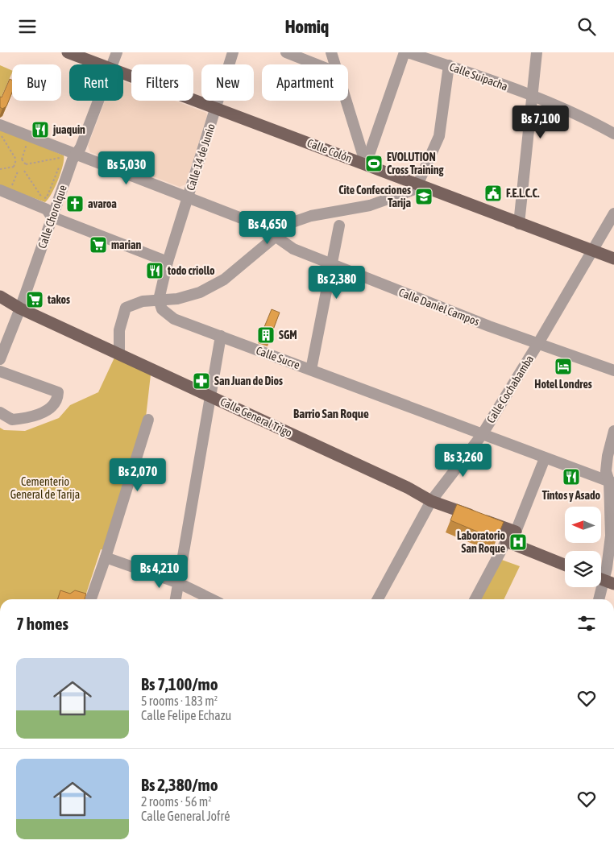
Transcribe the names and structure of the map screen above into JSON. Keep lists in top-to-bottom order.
{
  "streets": {
    "main road": ["Calle Colón", "Calle General Trigo"],
    "street": [
      "Calle Suipacha",
      "Calle 14 de Junio",
      "Calle Chorolque",
      "Calle Daniel Campos",
      "Calle Sucre",
      "Calle Cochabamba"
    ]
  },
  "crossings": [
    ["Calle Colón", "Calle 14 de Junio"],
    ["Calle Colón", "Calle Cochabamba"],
    ["Calle 14 de Junio", "Calle Daniel Campos"],
    ["Calle Chorolque", "Calle Daniel Campos"],
    ["Calle Chorolque", "Calle General Trigo"],
    ["Calle Daniel Campos", "Calle Cochabamba"],
    ["Calle Sucre", "Calle Cochabamba"],
    ["Calle Cochabamba", "Calle General Trigo"]
  ],
  "districts": ["Barrio San Roque"],
  "parks": ["Cementerio General de Tarija"],
  "places": {
    "restaurant": ["juaquin", "todo criollo", "Tintos y Asado"],
    "sports": ["EVOLUTION Cross Training"],
    "public building": ["F.E.L.C.C."],
    "school or university": ["Cite Confecciones Tarija"],
    "church": ["avaroa"],
    "supermarket": ["marian", "takos"],
    "building": ["SGM"],
    "hotel": ["Hotel Londres"],
    "pharmacy": ["San Juan de Dios"],
    "hospital": ["Laboratorio San Roque"]
  },
  "north": "left",
  "page": {
    "header": "Homiq",
    "chip": [
      "Buy",
      "Rent",
      "Filters",
      "New",
      "Apartment"
    ],
    "price": [
      "Bs 7,100",
      "Bs 5,030",
      "Bs 4,650",
      "Bs 2,380",
      "Bs 3,260",
      "Bs 2,070",
      "Bs 4,210"
    ],
    "heading": "7 homes",
    "list": [
      {
        "name": "Bs 7,100/mo",
        "note": "5 rooms · 183 m² · Calle Felipe Echazu"
      },
      {
        "name": "Bs 2,380/mo",
        "note": "2 rooms · 56 m² · Calle General Jofré"
      }
    ]
  }
}
